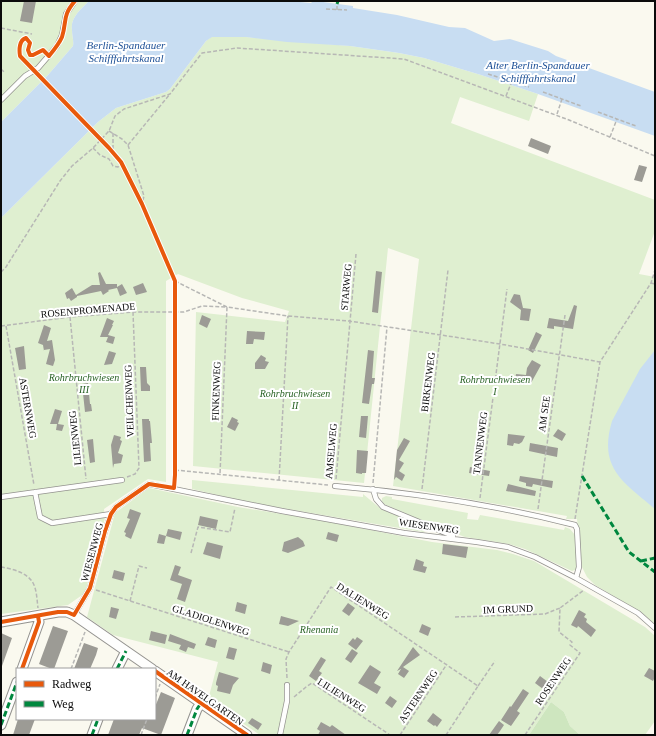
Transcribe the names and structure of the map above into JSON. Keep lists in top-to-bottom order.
{
  "streets": {
    "street": ["AM HAVELGARTEN"],
    "lane": ["WIESENWEG"],
    "path": [
      "STARWEG",
      "ROSENPROMENADE",
      "BIRKENWEG",
      "FINKENWEG",
      "VEILCHENWEG",
      "ASTERNWEG",
      "AM SEE",
      "LILIENWEG",
      "TANNENWEG",
      "AMSELWEG",
      "DALIENWEG",
      "IM GRUND",
      "GLADIOLENWEG",
      "ROSENWEG"
    ]
  },
  "crossings": [
    ["STARWEG", "AMSELWEG"],
    ["ROSENPROMENADE", "FINKENWEG"],
    ["ROSENPROMENADE", "VEILCHENWEG"],
    ["ROSENPROMENADE", "ASTERNWEG"],
    ["ROSENPROMENADE", "LILIENWEG"],
    ["ASTERNWEG", "DALIENWEG"],
    ["WIESENWEG", "GLADIOLENWEG"],
    ["WIESENWEG", "AM HAVELGARTEN"],
    ["DALIENWEG", "GLADIOLENWEG"],
    ["IM GRUND", "ROSENWEG"]
  ],
  "water": ["Berlin-Spandauer Schifffahrtskanal", "Alter Berlin-Spandauer Schifffahrtskanal"],
  "parks": [
    "Rohrbruchwiesen III",
    "Rohrbruchwiesen I",
    "Rohrbruchwiesen II",
    "Rhenania"
  ],
  "legend": ["Radweg", "Weg"]
}
